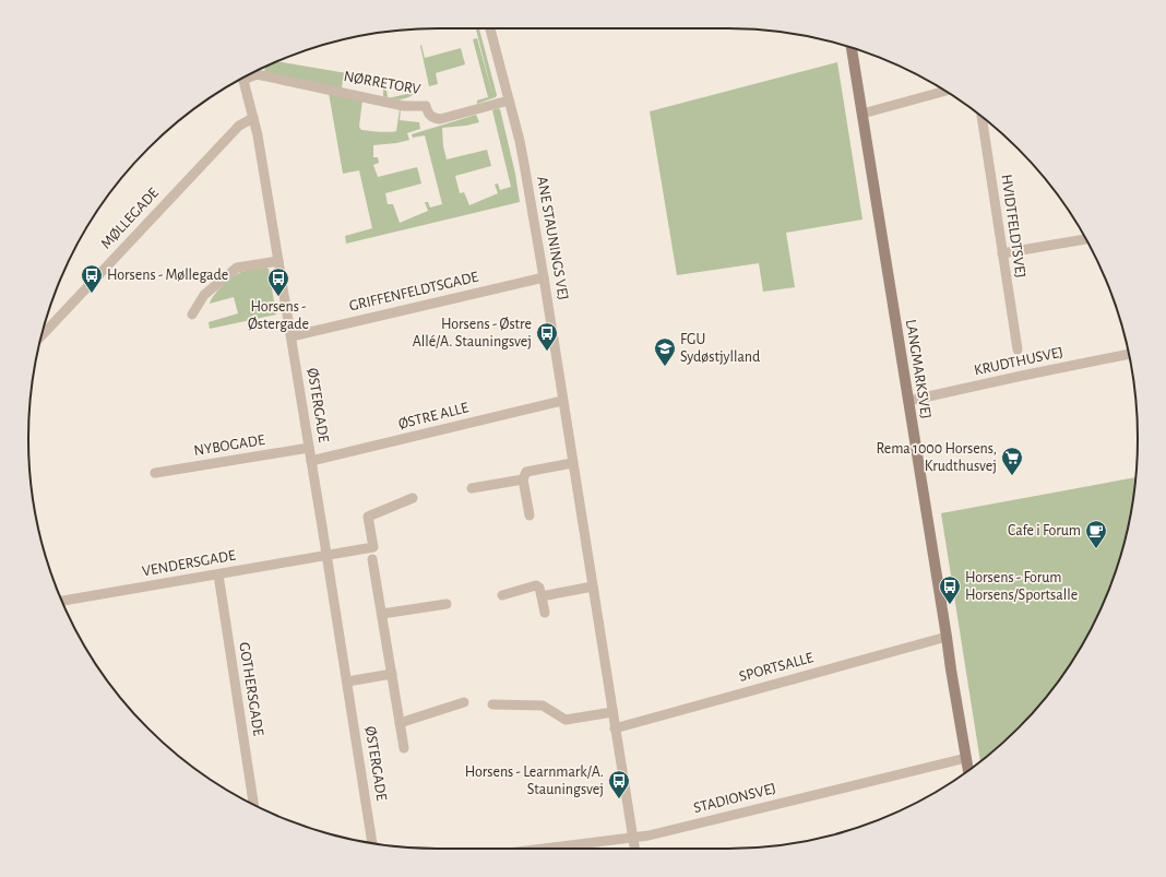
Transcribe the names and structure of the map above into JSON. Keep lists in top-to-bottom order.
{
  "streets": {
    "main road": ["LANGMARKSVEJ"],
    "street": [
      "NØRRETORV",
      "MØLLEGADE",
      "HVIDTFELDTSVEJ",
      "ANE STAUNINGS VEJ",
      "GRIFFENFELDTSGADE",
      "KRUDTHUSVEJ",
      "ØSTERGADE",
      "ØSTRE ALLE",
      "NYBOGADE",
      "VENDERSGADE",
      "SPORTSALLE",
      "GOTHERSGADE",
      "STADIONSVEJ"
    ]
  },
  "crossings": [
    ["NØRRETORV", "MØLLEGADE"],
    ["NØRRETORV", "ANE STAUNINGS VEJ"],
    ["NØRRETORV", "ØSTERGADE"],
    ["MØLLEGADE", "ØSTERGADE"],
    ["ANE STAUNINGS VEJ", "GRIFFENFELDTSGADE"],
    ["ANE STAUNINGS VEJ", "ØSTRE ALLE"],
    ["ANE STAUNINGS VEJ", "SPORTSALLE"],
    ["ANE STAUNINGS VEJ", "STADIONSVEJ"],
    ["GRIFFENFELDTSGADE", "ØSTERGADE"],
    ["KRUDTHUSVEJ", "LANGMARKSVEJ"],
    ["LANGMARKSVEJ", "SPORTSALLE"],
    ["LANGMARKSVEJ", "STADIONSVEJ"],
    ["ØSTERGADE", "ØSTRE ALLE"],
    ["ØSTERGADE", "NYBOGADE"],
    ["ØSTERGADE", "VENDERSGADE"],
    ["VENDERSGADE", "GOTHERSGADE"]
  ],
  "places": {
    "bus stop": [
      "Horsens - Møllegade",
      "Horsens - Østergade",
      "Horsens - Østre Allé/A. Stauningsvej",
      "Horsens - Forum Horsens/Sportsalle",
      "Horsens - Learnmark/A. Stauningsvej"
    ],
    "school or university": ["FGU Sydøstjylland"],
    "supermarket": ["Rema 1000 Horsens, Krudthusvej"],
    "cafe": ["Cafe i Forum"]
  }
}
